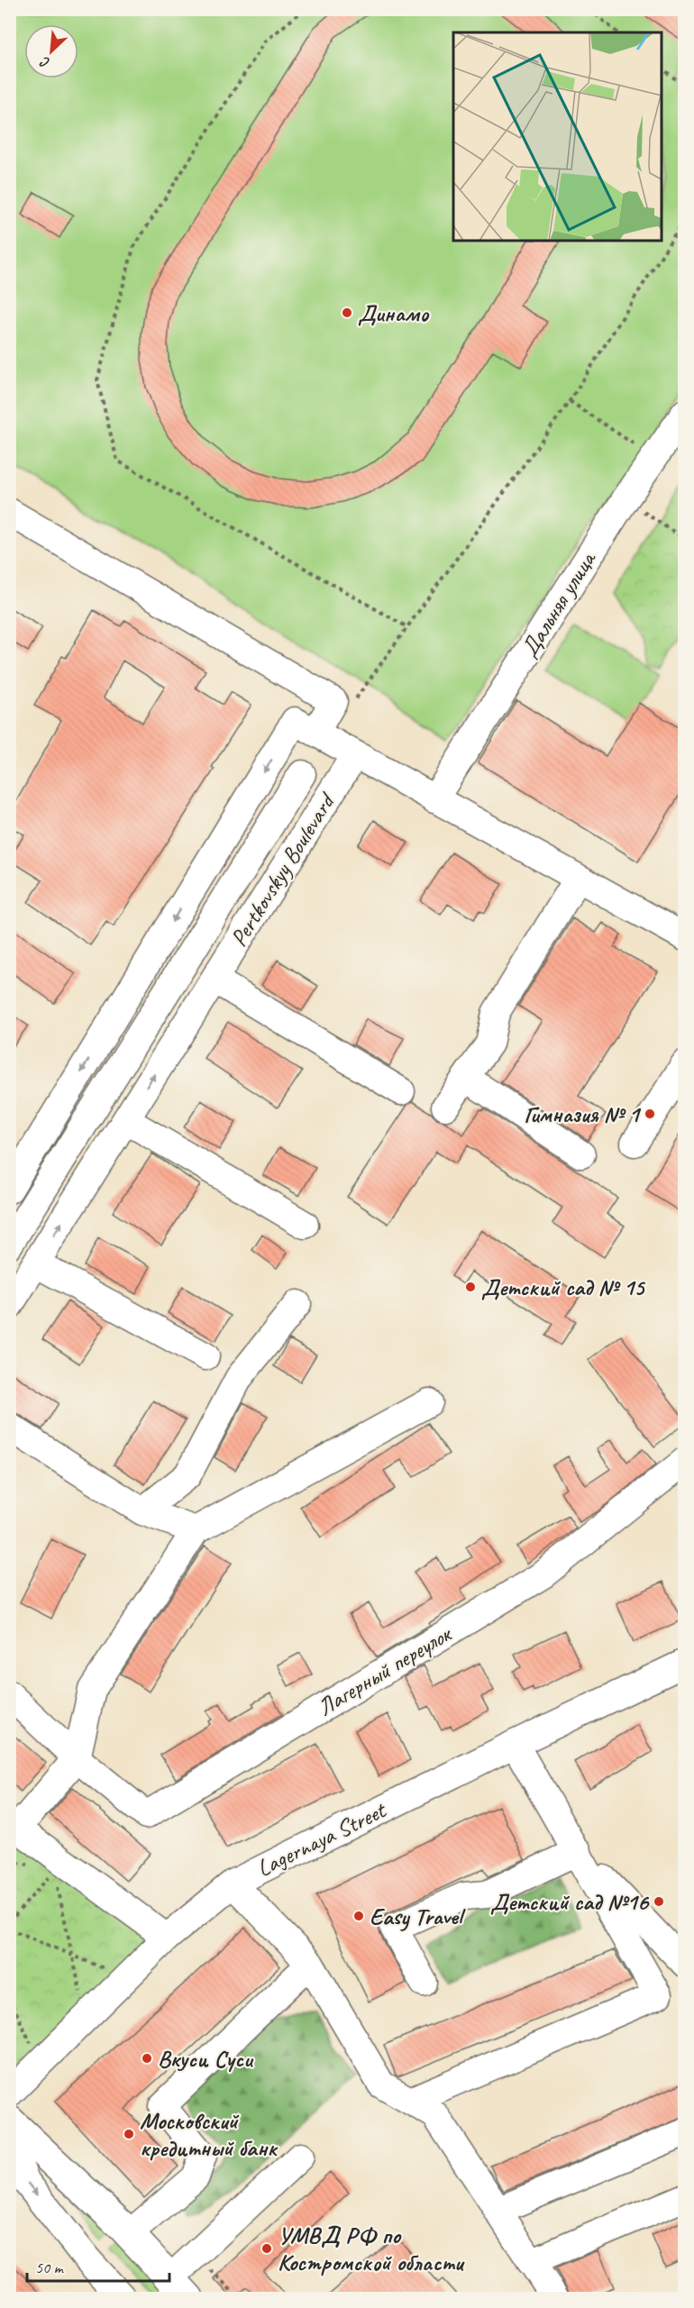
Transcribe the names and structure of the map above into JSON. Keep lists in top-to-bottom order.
{
  "streets": {
    "street": [
      "Дальняя улица",
      "Pertkovskyy Boulevard",
      "Лагерный переулок",
      "Lagernaya Street"
    ]
  },
  "places": [
    "Динамо",
    "Гимназия № 1",
    "Детский сад № 15",
    "Детский сад №16",
    "Easy Travel",
    "Вкуси Суси",
    "Московский кредитный банк",
    "УМВД РФ по Костромской области"
  ],
  "scale_bar": "50 m",
  "north": "bottom left"
}
